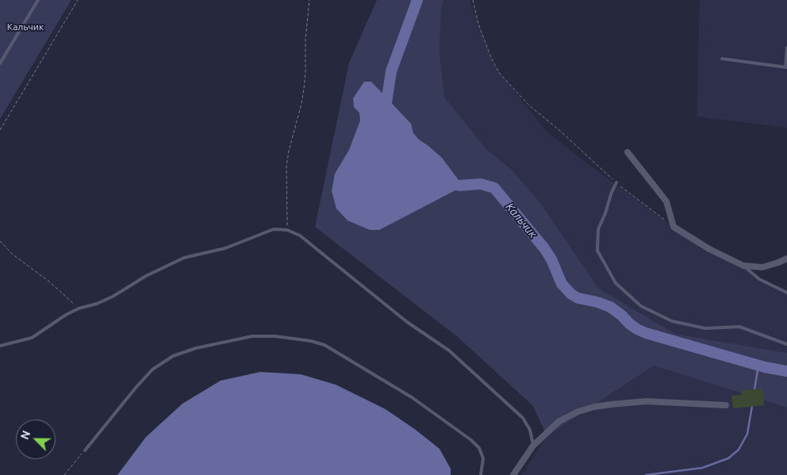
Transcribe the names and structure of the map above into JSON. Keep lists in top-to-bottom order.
{
  "water": ["Кальчик"],
  "parks": ["Кальчик"],
  "north": "top left"
}
